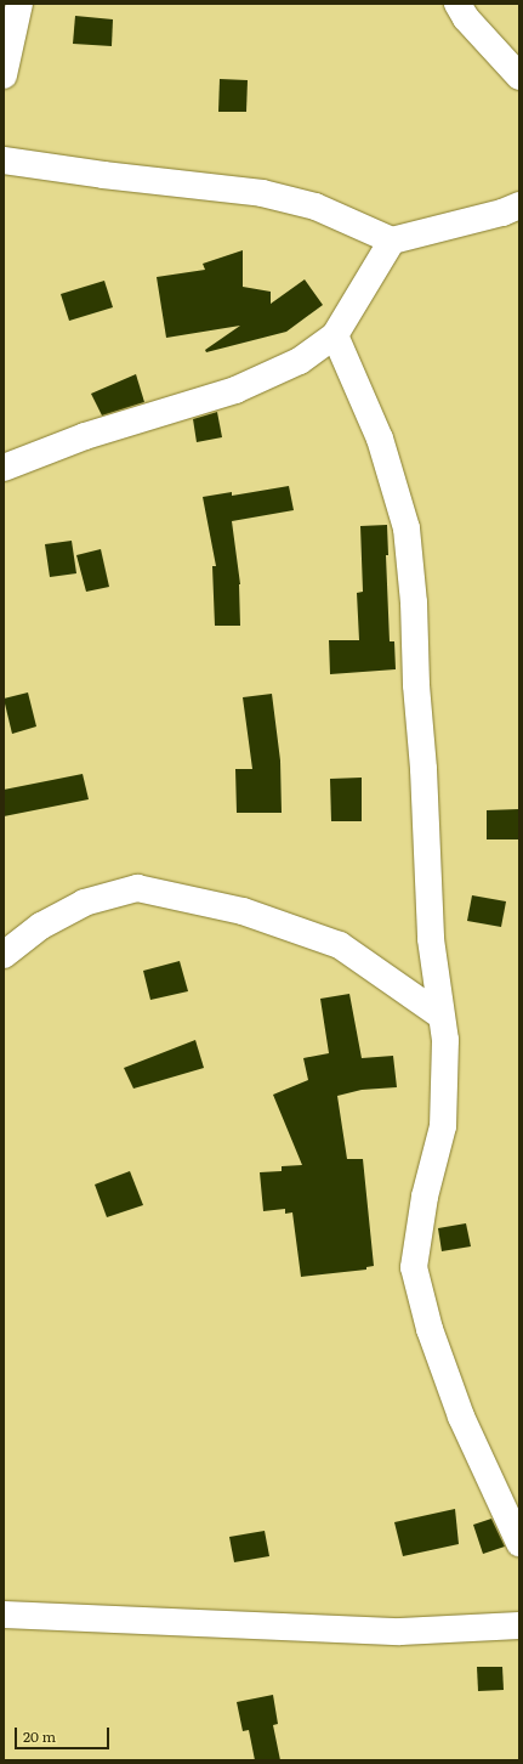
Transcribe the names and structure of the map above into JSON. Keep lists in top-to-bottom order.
{
  "scale_bar": "20 m"
}
